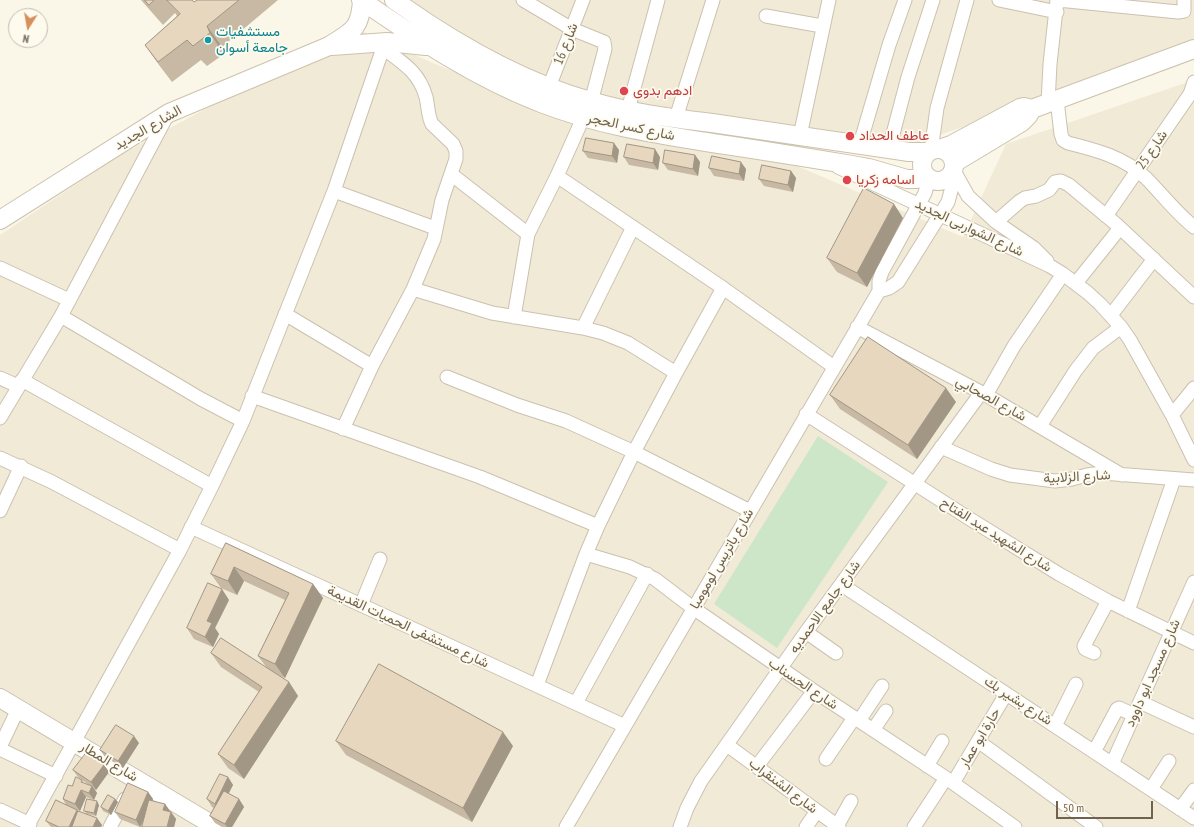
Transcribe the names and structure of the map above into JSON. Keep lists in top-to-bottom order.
{
  "streets": {
    "main road": ["شارع كسر الحجر", "الشارع الجديد", "شارع المطار"],
    "street": [
      "شارع 16",
      "شارع 25",
      "شارع الشواربى الجديد",
      "شارع الصحابي",
      "شارع الزلابية",
      "شارع الشهيد عبد الفتاح",
      "شارع باتريس لومومبا",
      "شارع جامع الاحمديه",
      "شارع مستشفى الحميات القديمة",
      "شارع مسجد ابو داوود",
      "شارع الحسناب",
      "شارع بشير بك",
      "حارة ابو عمار",
      "شارع الشنقراب"
    ]
  },
  "crossings": [
    ["شارع 16", "شارع كسر الحجر"],
    ["شارع كسر الحجر", "الشارع الجديد"],
    ["شارع كسر الحجر", "شارع الشواربى الجديد"],
    ["شارع كسر الحجر", "شارع باتريس لومومبا"],
    ["شارع الشواربى الجديد", "شارع باتريس لومومبا"],
    ["شارع الشواربى الجديد", "شارع جامع الاحمديه"],
    ["شارع الصحابي", "شارع الزلابية"],
    ["شارع الصحابي", "شارع باتريس لومومبا"],
    ["شارع الصحابي", "شارع جامع الاحمديه"],
    ["شارع الزلابية", "شارع جامع الاحمديه"],
    ["شارع الشهيد عبد الفتاح", "شارع باتريس لومومبا"],
    ["شارع الشهيد عبد الفتاح", "شارع جامع الاحمديه"],
    ["شارع الشهيد عبد الفتاح", "شارع مسجد ابو داوود"],
    ["شارع باتريس لومومبا", "شارع مستشفى الحميات القديمة"],
    ["شارع باتريس لومومبا", "شارع الحسناب"],
    ["شارع جامع الاحمديه", "شارع الحسناب"],
    ["شارع جامع الاحمديه", "شارع بشير بك"],
    ["شارع جامع الاحمديه", "شارع الشنقراب"],
    ["شارع مسجد ابو داوود", "شارع بشير بك"],
    ["شارع الحسناب", "حارة ابو عمار"],
    ["شارع بشير بك", "حارة ابو عمار"]
  ],
  "places": [
    "مستشفيات جامعة أسوان",
    "ادهم بدوى",
    "عاطف الحداد",
    "اسامه زكريا"
  ],
  "scale_bar": "50 m",
  "north": "bottom"
}
